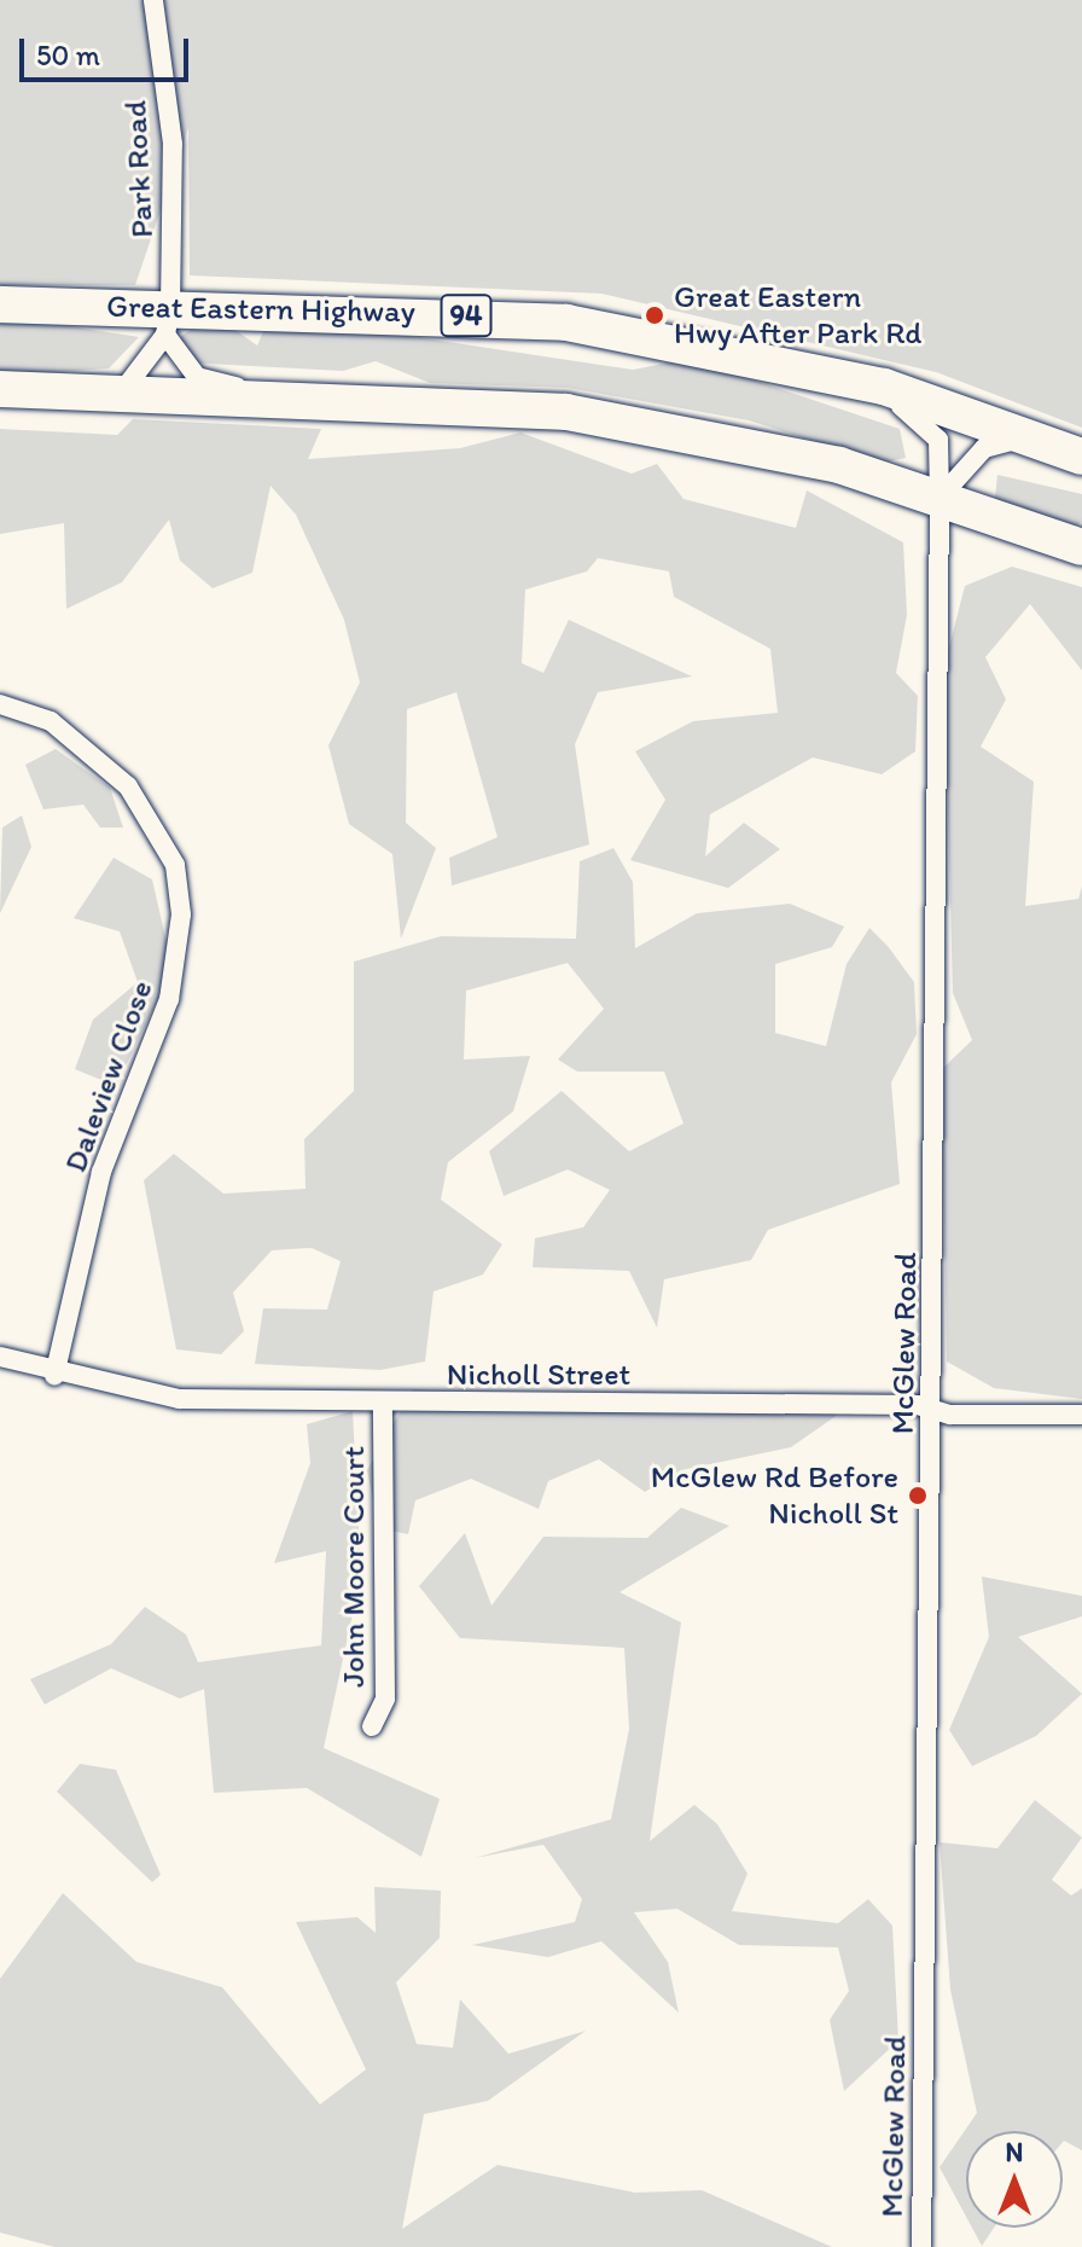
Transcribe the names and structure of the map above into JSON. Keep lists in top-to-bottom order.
{
  "streets": {
    "highway": ["Great Eastern Highway", "94"],
    "street": [
      "Park Road",
      "Daleview Close",
      "McGlew Road",
      "Nicholl Street",
      "John Moore Court"
    ]
  },
  "crossings": [
    ["Park Road", "Great Eastern Highway"],
    ["Great Eastern Highway", "McGlew Road"],
    ["Daleview Close", "Nicholl Street"],
    ["McGlew Road", "Nicholl Street"],
    ["Nicholl Street", "John Moore Court"]
  ],
  "places": ["Great Eastern Hwy After Park Rd", "McGlew Rd Before Nicholl St"],
  "scale_bar": "50 m",
  "north": "top"
}
